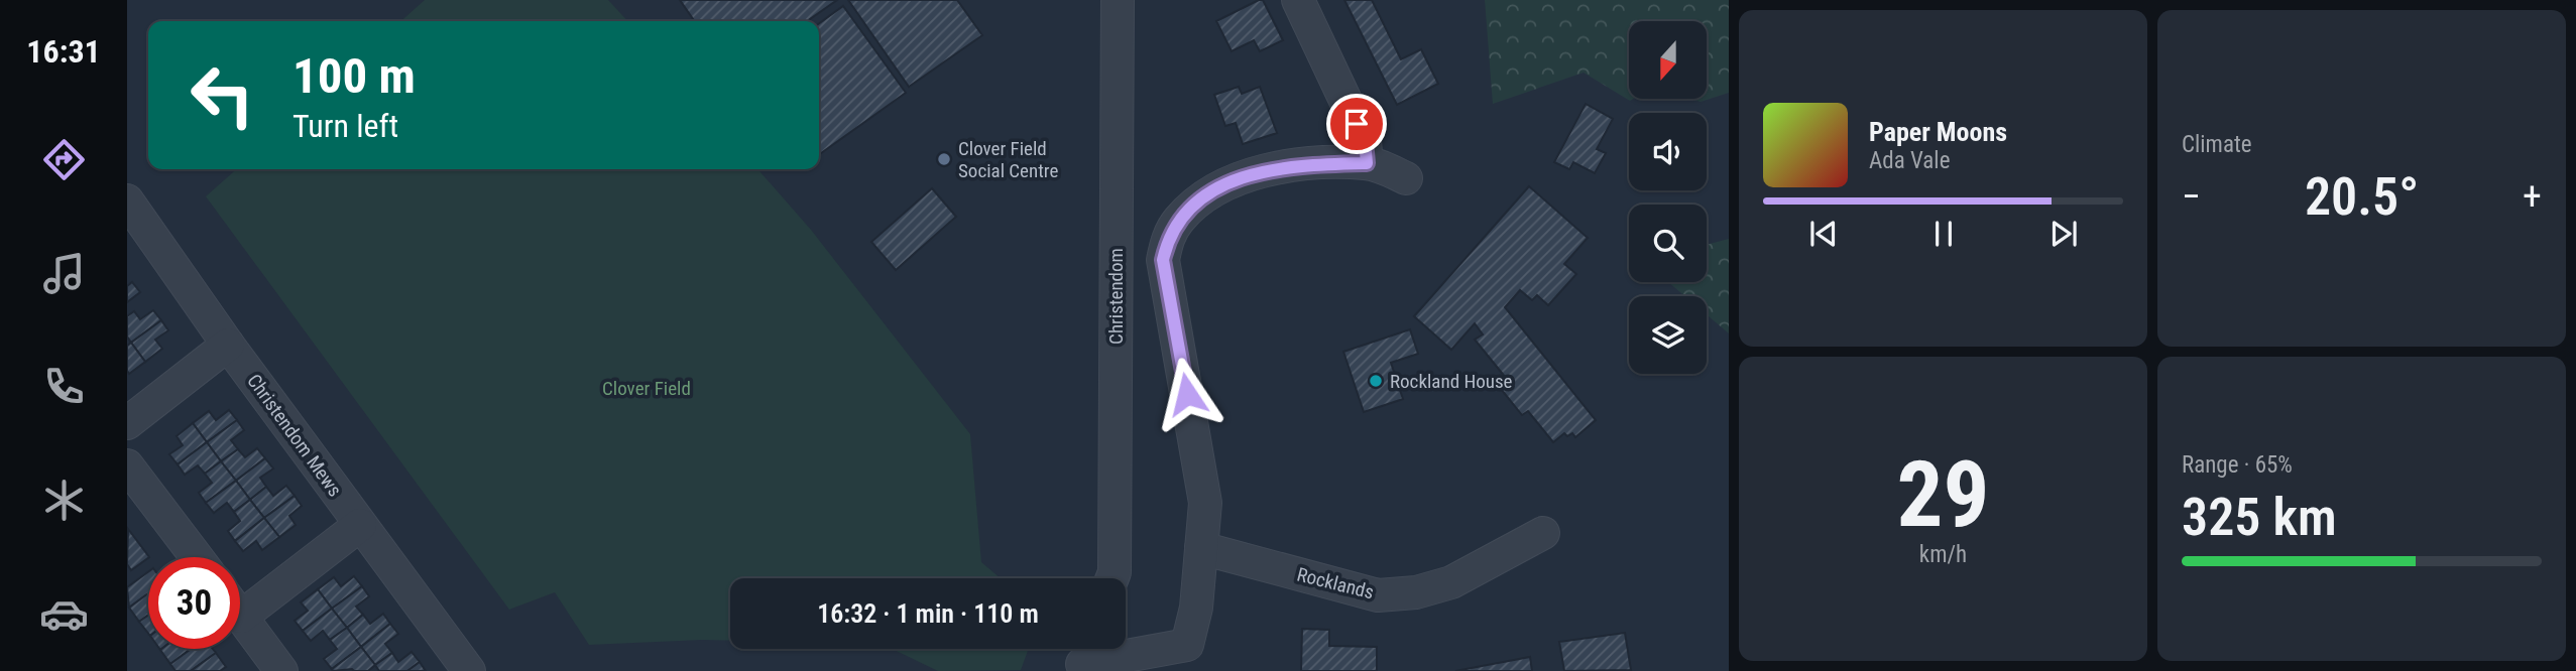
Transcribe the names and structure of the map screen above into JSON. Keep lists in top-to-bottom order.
{
  "streets": {
    "street": ["Christendom", "Christendom Mews", "Rocklands"]
  },
  "parks": ["Clover Field"],
  "places": ["Clover Field Social Centre", "Rockland House"],
  "north": "bottom",
  "page": {
    "tabs": "16:31",
    "tile": [
      "Climate",
      ["29", "km/h"],
      ["Range · 65%", "325 km"]
    ],
    "turn": ["100 m", "Turn left"],
    "song": ["Paper Moons", "Ada Vale"],
    "heat": ["−", "20.5°", "+"],
    "limit": "30",
    "trip": "16:32 · 1 min · 110 m"
  }
}
